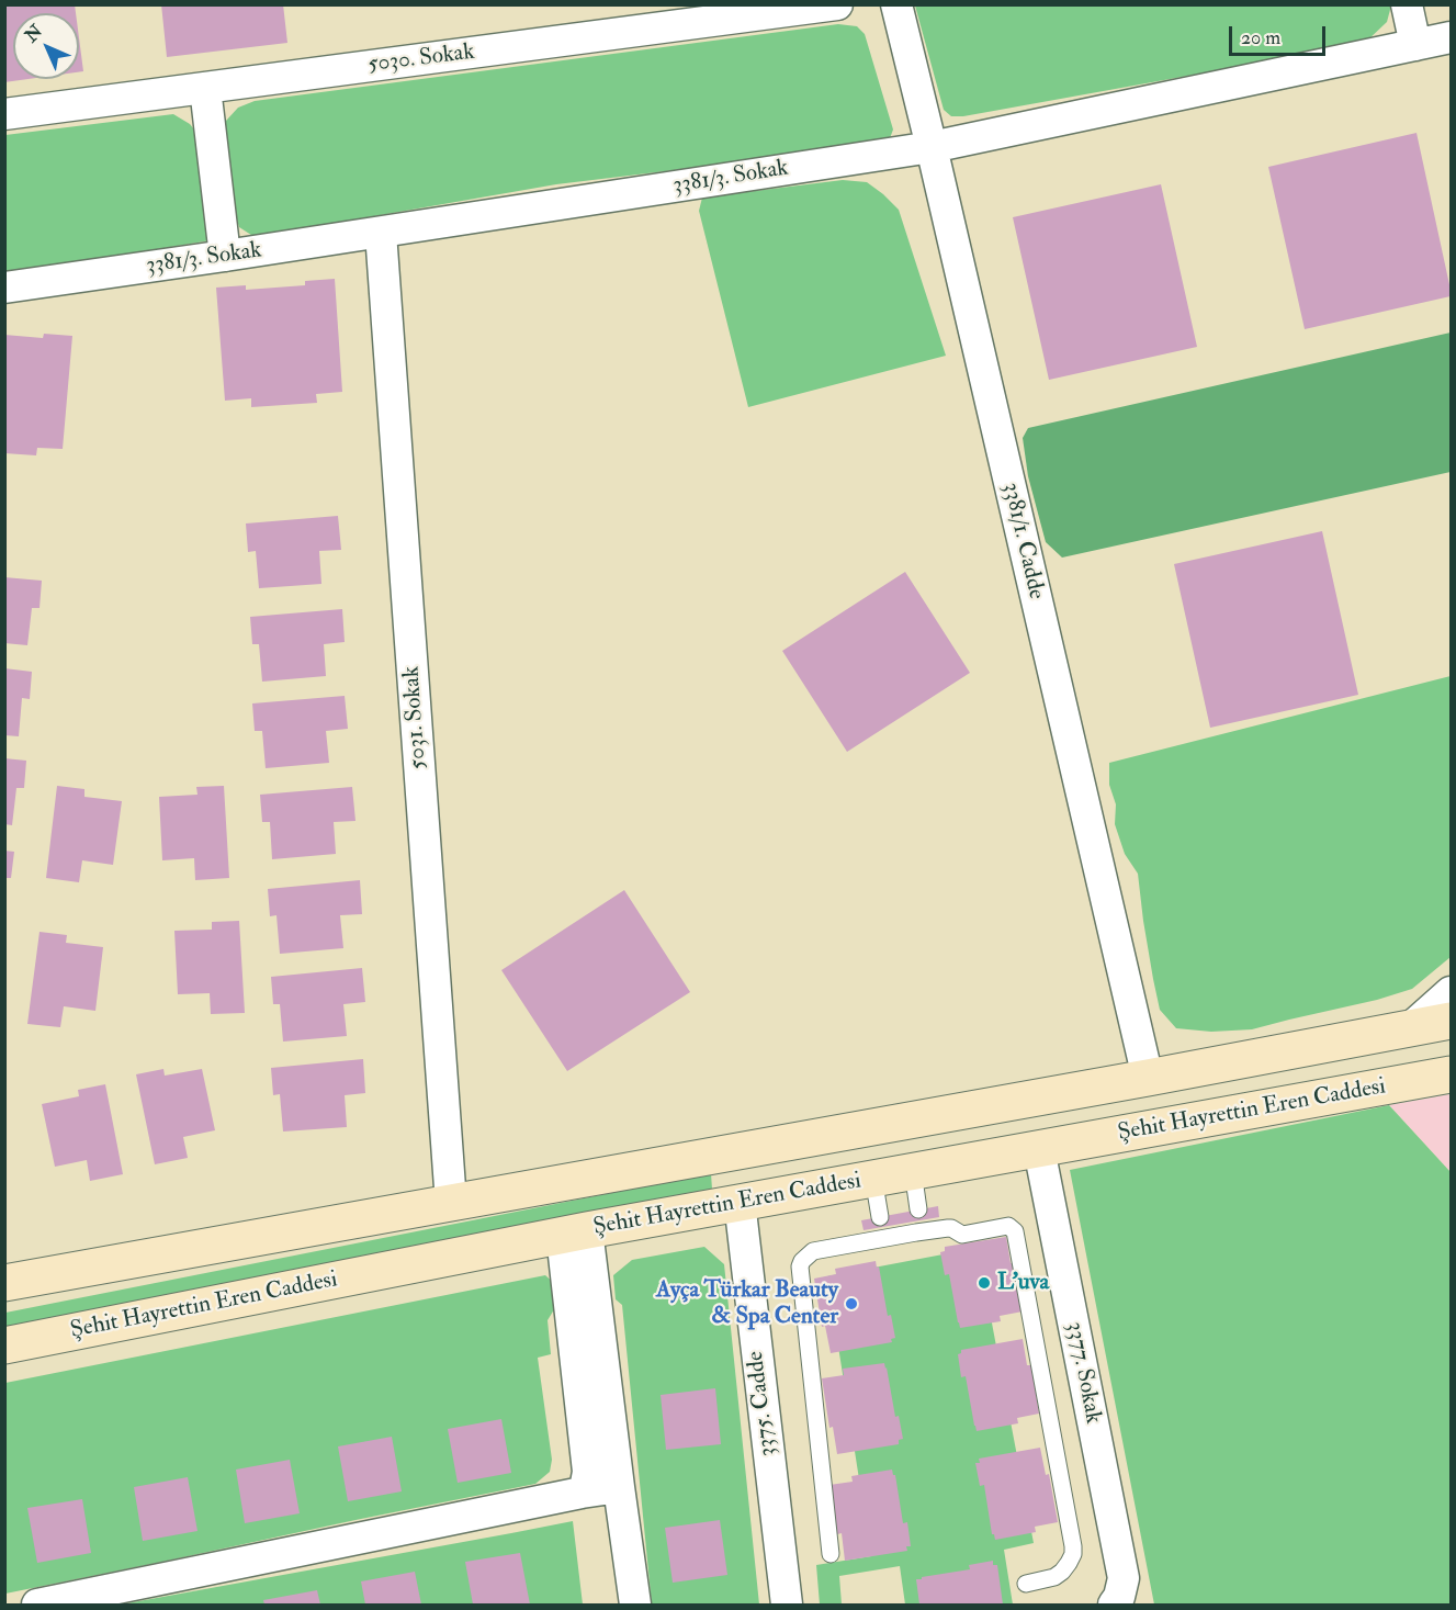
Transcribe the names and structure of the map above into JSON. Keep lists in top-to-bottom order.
{
  "streets": {
    "main road": ["Şehit Hayrettin Eren Caddesi"],
    "street": [
      "5030. Sokak",
      "3381/3. Sokak",
      "3381/1. Cadde",
      "5031. Sokak",
      "3377. Sokak",
      "3375. Cadde"
    ]
  },
  "crossings": [
    ["3381/3. Sokak", "3381/1. Cadde"],
    ["3381/3. Sokak", "5031. Sokak"],
    ["Şehit Hayrettin Eren Caddesi", "3377. Sokak"],
    ["Şehit Hayrettin Eren Caddesi", "3375. Cadde"]
  ],
  "places": ["L'uva", "Ayça Türkar Beauty & Spa Center"],
  "scale_bar": "20 m",
  "north": "top left"
}
